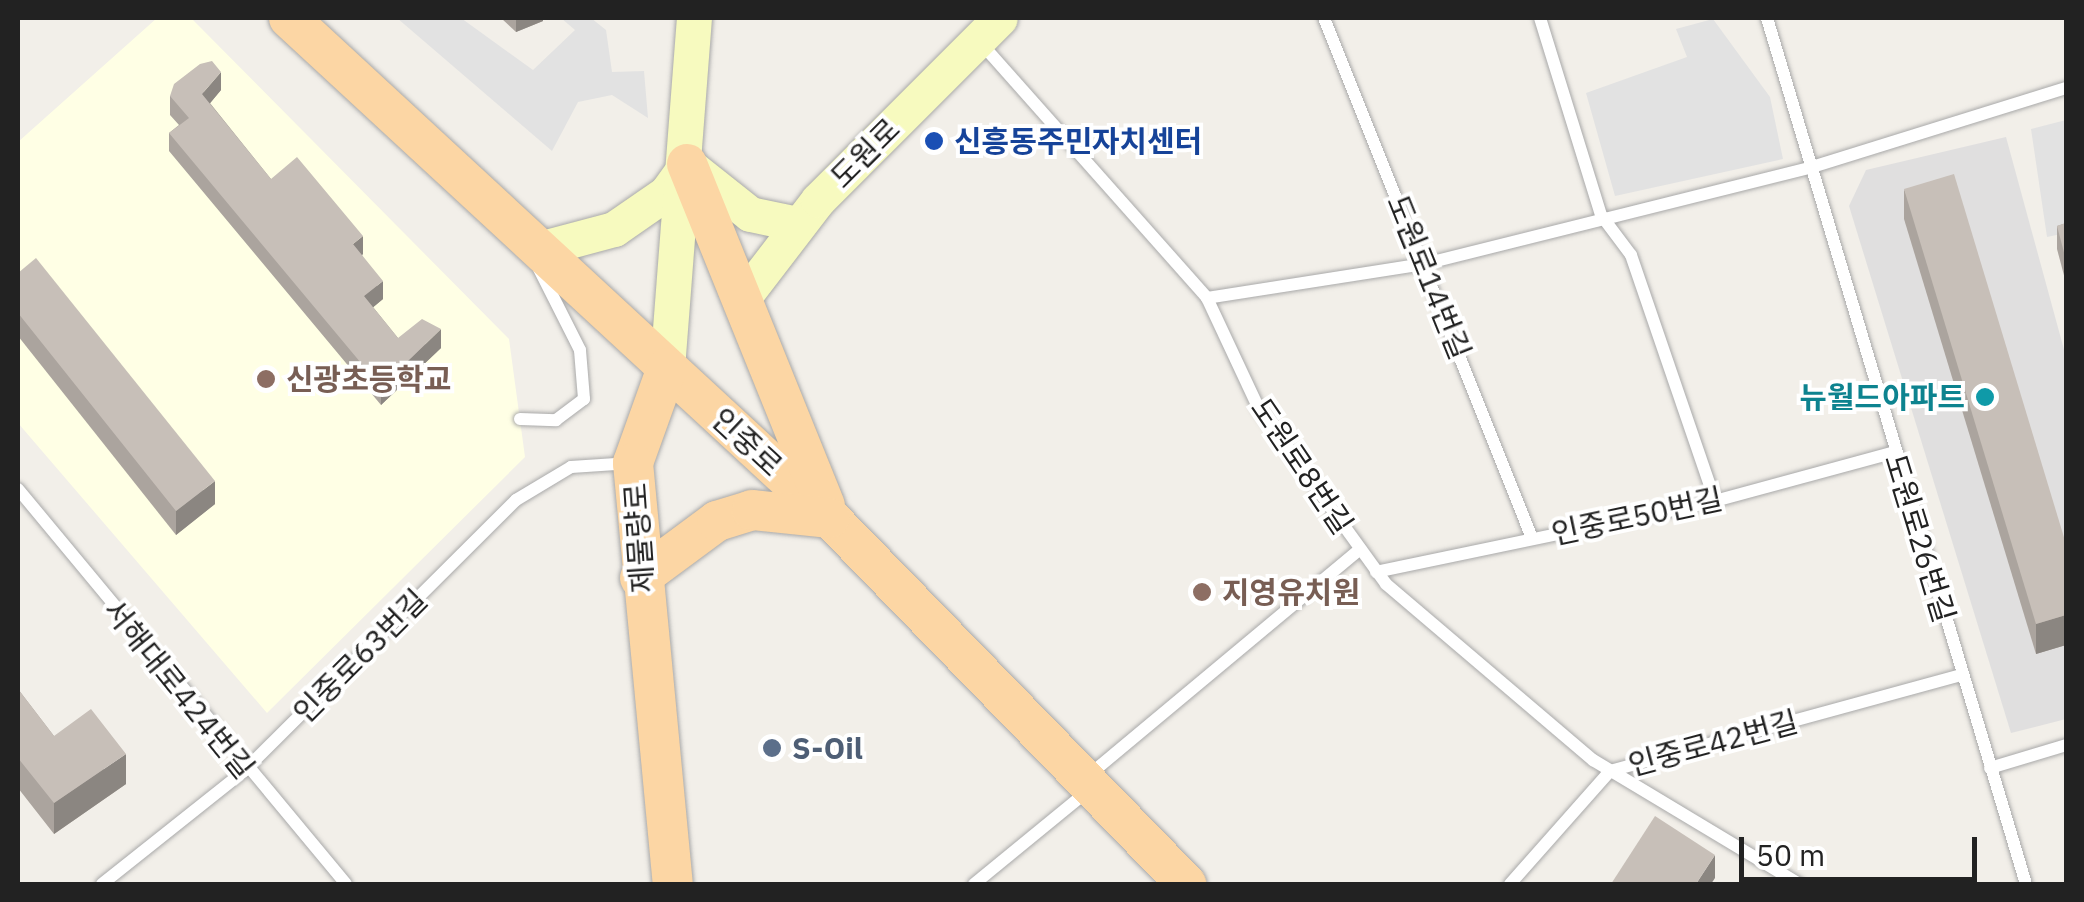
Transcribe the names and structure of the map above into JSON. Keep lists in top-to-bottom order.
{
  "streets": {
    "main road": ["도원로", "인중로", "제물량로"],
    "lane": [
      "도원로14번길",
      "도원로8번길",
      "인중로50번길",
      "도원로26번길",
      "인중로63번길",
      "서해대로424번길",
      "인중로42번길"
    ]
  },
  "crossings": [
    ["도원로", "도원로8번길"],
    ["도원로14번길", "인중로50번길"],
    ["인중로", "제물량로"],
    ["도원로8번길", "인중로50번길"],
    ["도원로8번길", "인중로42번길"],
    ["인중로50번길", "도원로26번길"],
    ["제물량로", "인중로63번길"],
    ["도원로26번길", "인중로42번길"],
    ["인중로63번길", "서해대로424번길"]
  ],
  "places": [
    "신흥동주민자치센터",
    "신광초등학교",
    "뉴월드아파트",
    "지영유치원",
    "S-Oil"
  ],
  "scale_bar": "50 m"
}
